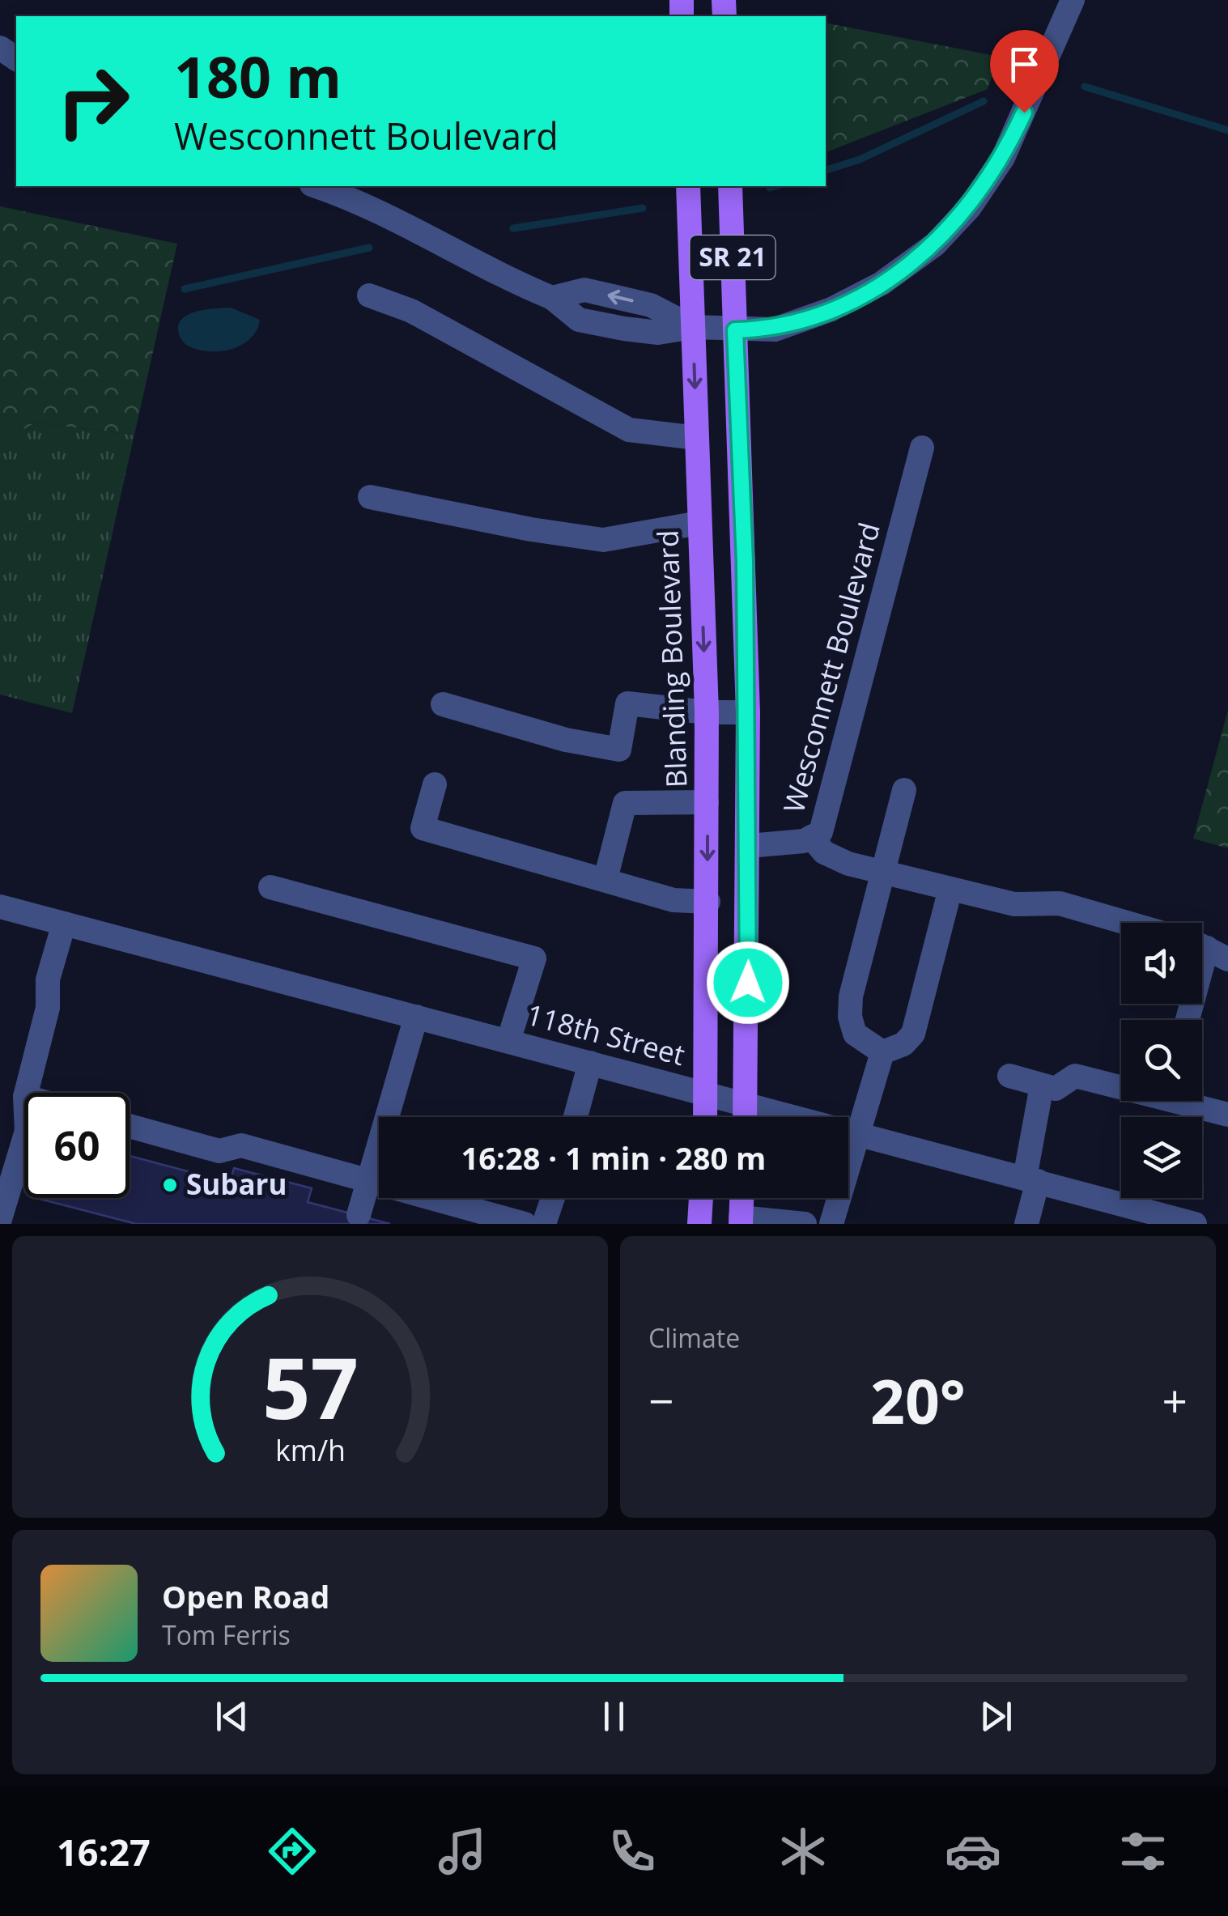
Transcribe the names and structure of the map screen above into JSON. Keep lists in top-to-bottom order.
{
  "streets": {
    "main road": ["SR 21", "Blanding Boulevard"],
    "street": ["Wesconnett Boulevard", "118th Street"]
  },
  "crossings": [
    ["SR 21", "Wesconnett Boulevard"],
    ["SR 21", "118th Street"],
    ["Blanding Boulevard", "118th Street"]
  ],
  "places": ["Subaru"],
  "page": {
    "turn": ["180 m", "Wesconnett Boulevard"],
    "limit": "60",
    "trip": "16:28 · 1 min · 280 m",
    "tile": "Climate",
    "heat": ["−", "20°", "+"],
    "song": ["Open Road", "Tom Ferris"],
    "tabs": "16:27",
    "gauge": ["57", "km/h"]
  }
}
